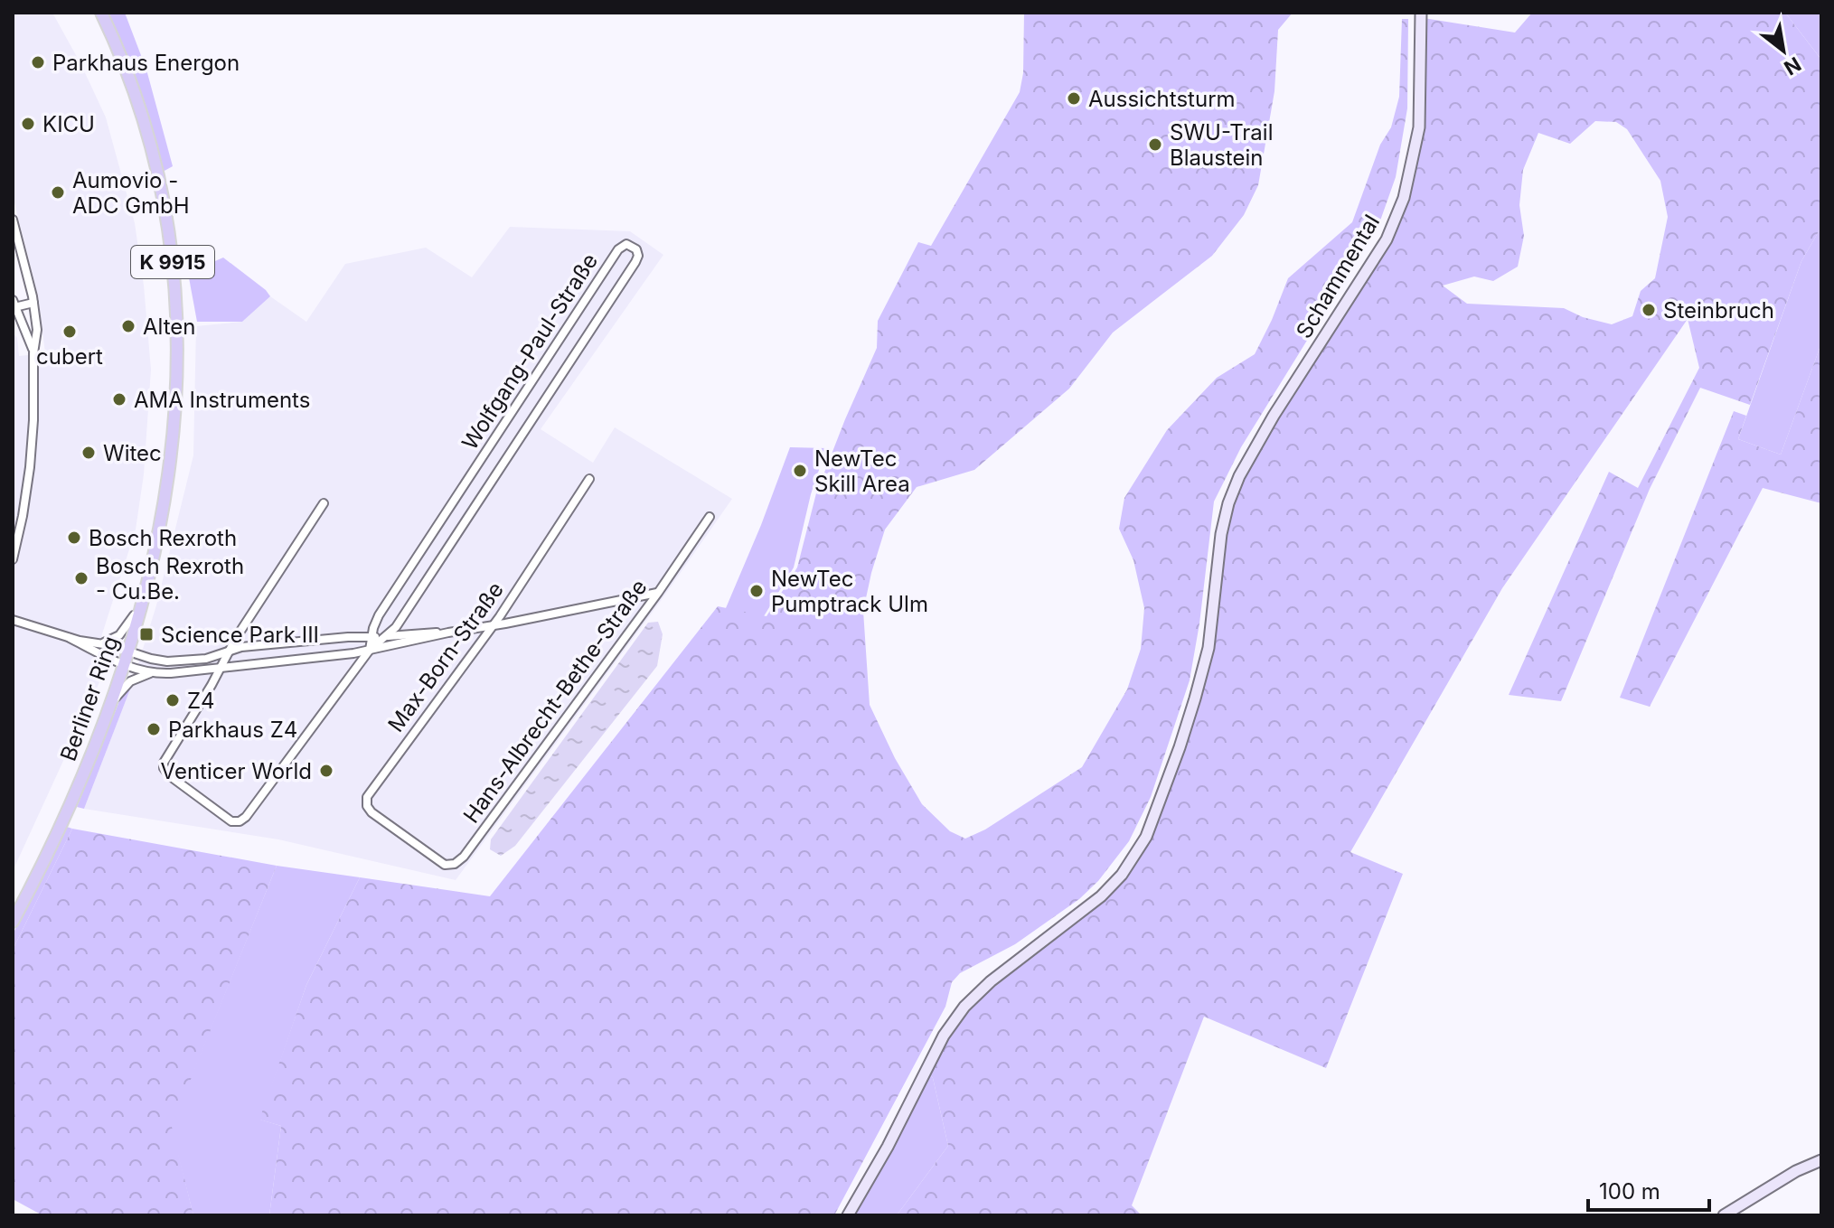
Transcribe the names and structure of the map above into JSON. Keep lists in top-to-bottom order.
{
  "streets": {
    "main road": ["K 9915", "Berliner Ring"],
    "street": [
      "Schammental",
      "Wolfgang-Paul-Straße",
      "Max-Born-Straße",
      "Hans-Albrecht-Bethe-Straße"
    ]
  },
  "crossings": [
    ["Max-Born-Straße", "Hans-Albrecht-Bethe-Straße"]
  ],
  "places": {
    "other": [
      "Parkhaus Energon",
      "Aussichtsturm",
      "KICU",
      "SWU-Trail Blaustein",
      "Aumovio - ADC GmbH",
      "Steinbruch",
      "Alten",
      "cubert",
      "AMA Instruments",
      "Witec",
      "NewTec Skill Area",
      "Bosch Rexroth",
      "Bosch Rexroth - Cu.Be.",
      "NewTec Pumptrack Ulm",
      "Z4",
      "Parkhaus Z4",
      "Venticer World"
    ],
    "transit": ["Science Park III"]
  },
  "scale_bar": "100 m",
  "north": "bottom right"
}
